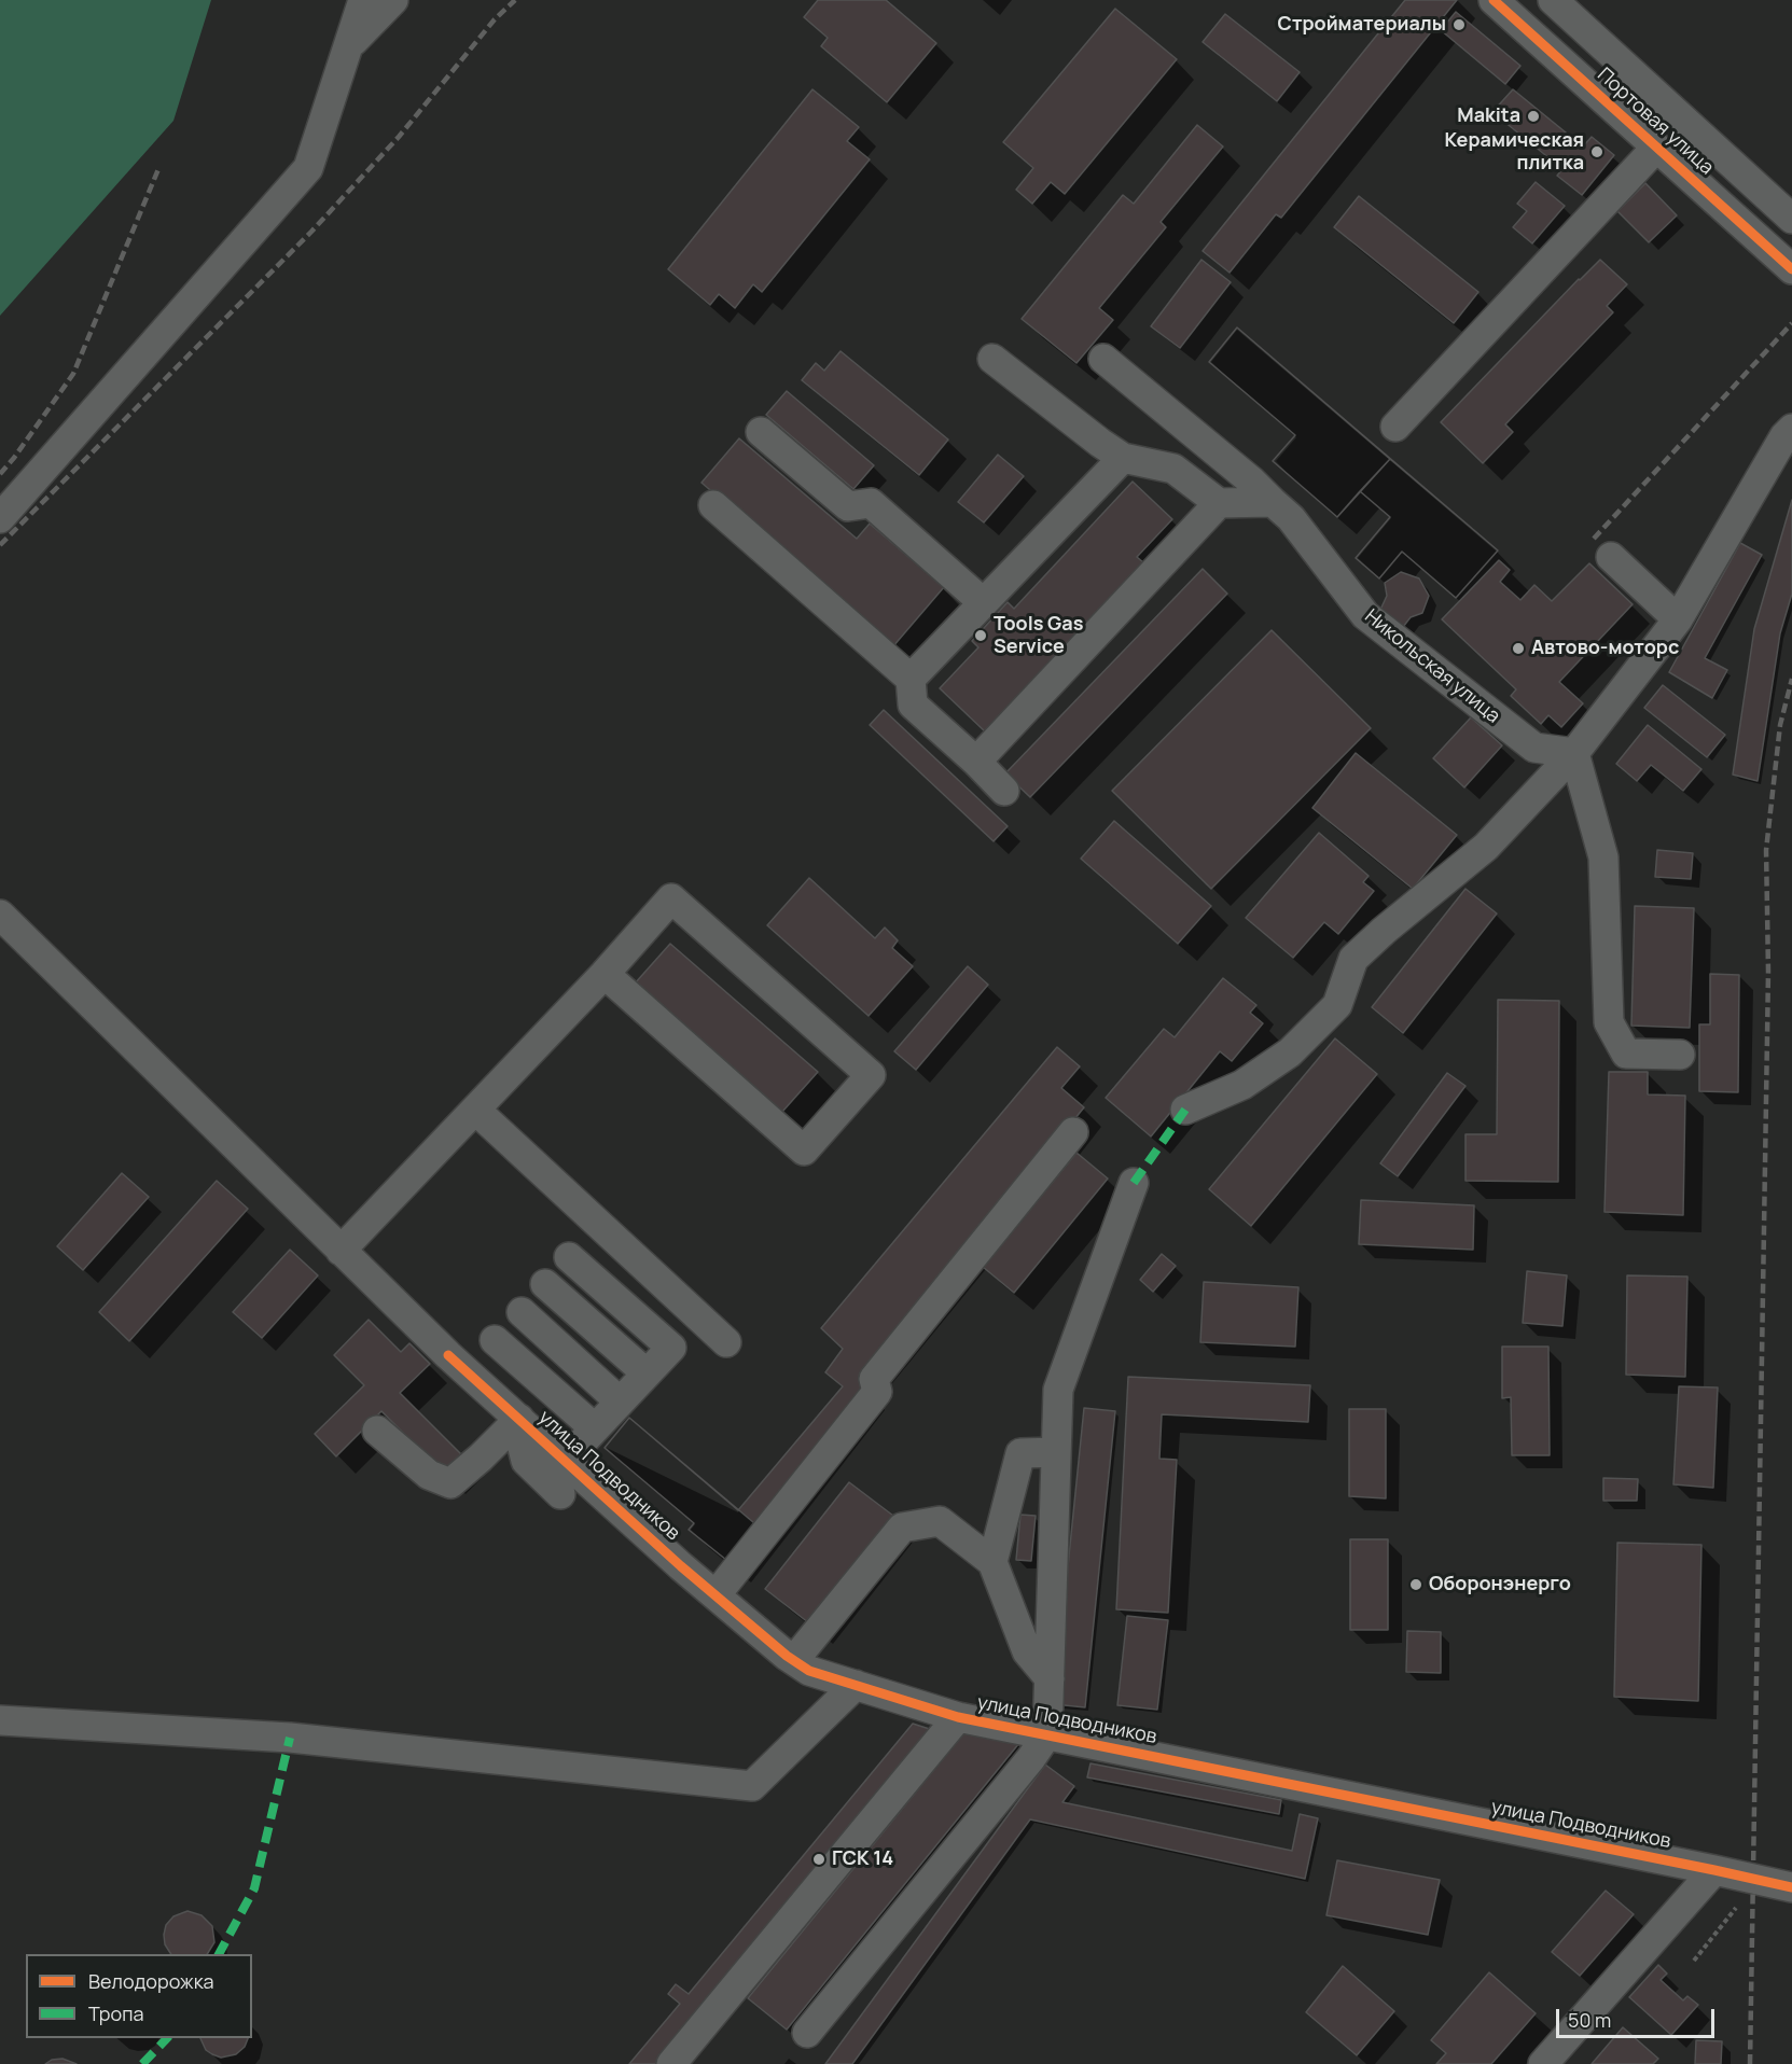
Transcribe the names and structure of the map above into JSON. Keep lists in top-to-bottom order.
{
  "streets": {
    "street": ["Портовая улица", "Никольская улица", "улица Подводников"]
  },
  "places": [
    "Стройматериалы",
    "Makita",
    "Керамическая плитка",
    "Tools Gas Service",
    "Автово-моторс",
    "Оборонэнерго",
    "ГСК 14"
  ],
  "legend": ["Велодорожка", "Тропа"],
  "scale_bar": "50 m"
}
